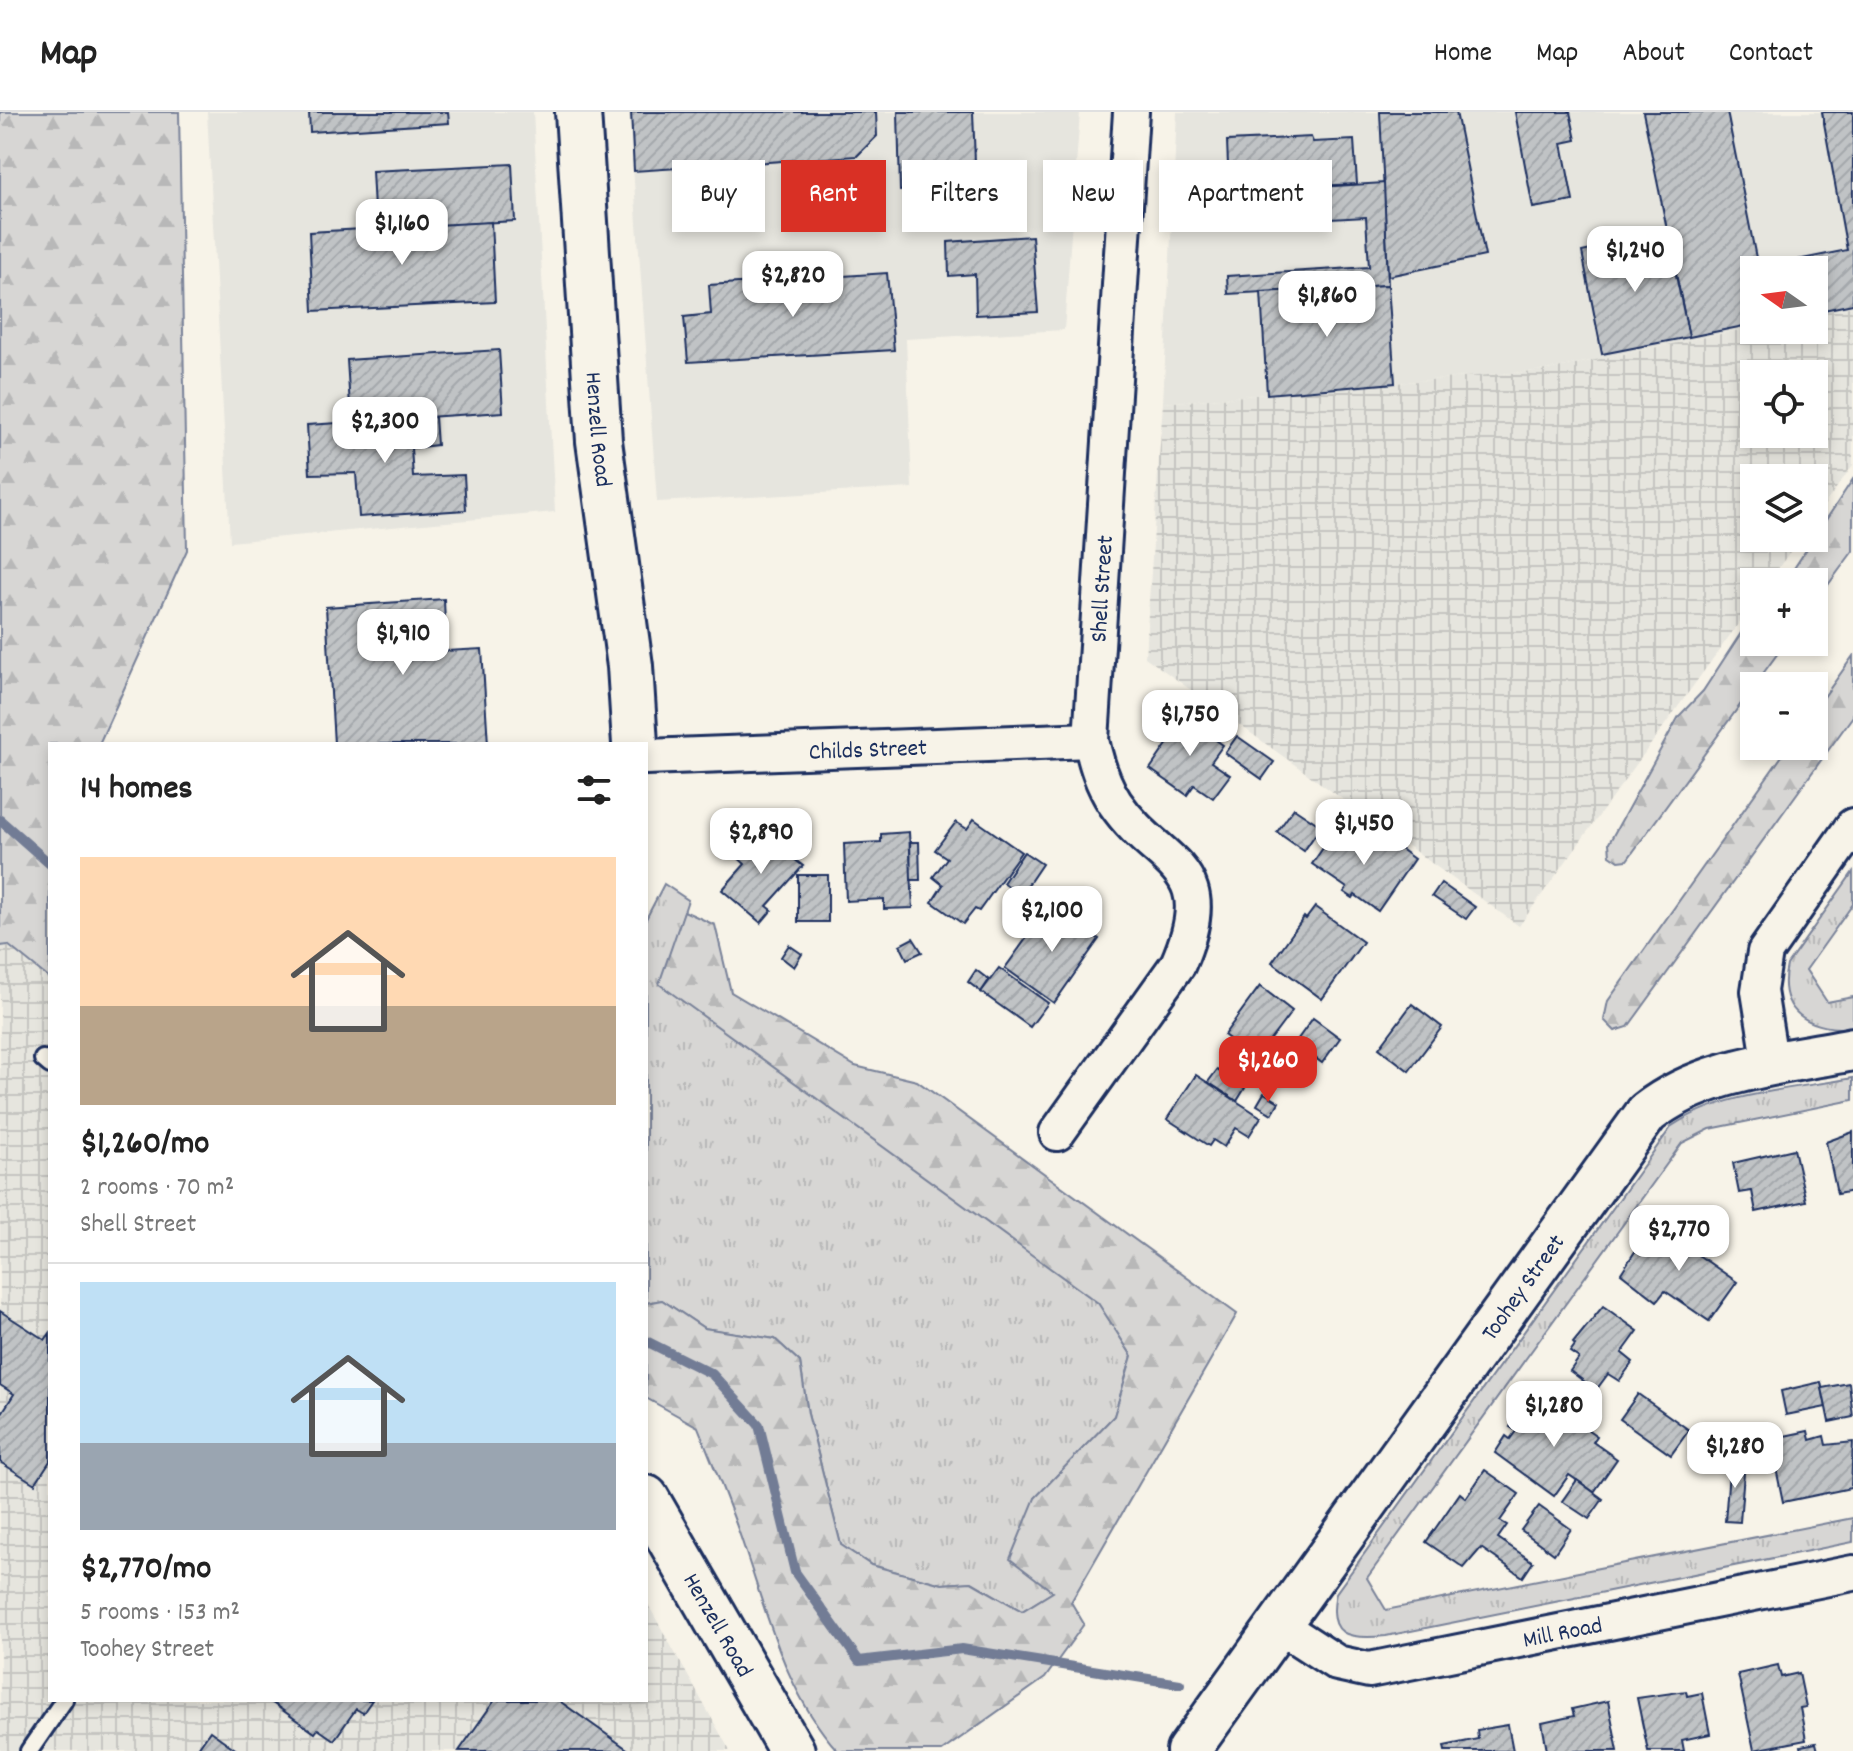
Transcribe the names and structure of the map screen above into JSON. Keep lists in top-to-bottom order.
{
  "streets": {
    "main road": ["Henzell Road"],
    "street": [
      "Shell Street",
      "Childs Street",
      "Toohey Street",
      "Mill Road"
    ]
  },
  "crossings": [
    ["Shell Street", "Childs Street"],
    ["Toohey Street", "Mill Road"]
  ],
  "north": "left",
  "page": {
    "header": "Map",
    "nav": [
      "Home",
      "Map",
      "About",
      "Contact"
    ],
    "chip": [
      "Buy",
      "Rent",
      "Filters",
      "New",
      "Apartment"
    ],
    "price": [
      "$1,160",
      "$1,240",
      "$2,820",
      "$1,860",
      "$2,300",
      "$1,910",
      "$1,750",
      "$1,450",
      "$2,890",
      "$2,100",
      "$1,260",
      "$2,770",
      "$1,280",
      "$1,280"
    ],
    "map_buttons": ["+", "−"],
    "heading": "14 homes",
    "list": [
      {
        "name": "$1,260/mo",
        "note": "2 rooms · 70 m² · Shell Street"
      },
      {
        "name": "$2,770/mo",
        "note": "5 rooms · 153 m² · Toohey Street"
      }
    ]
  }
}
